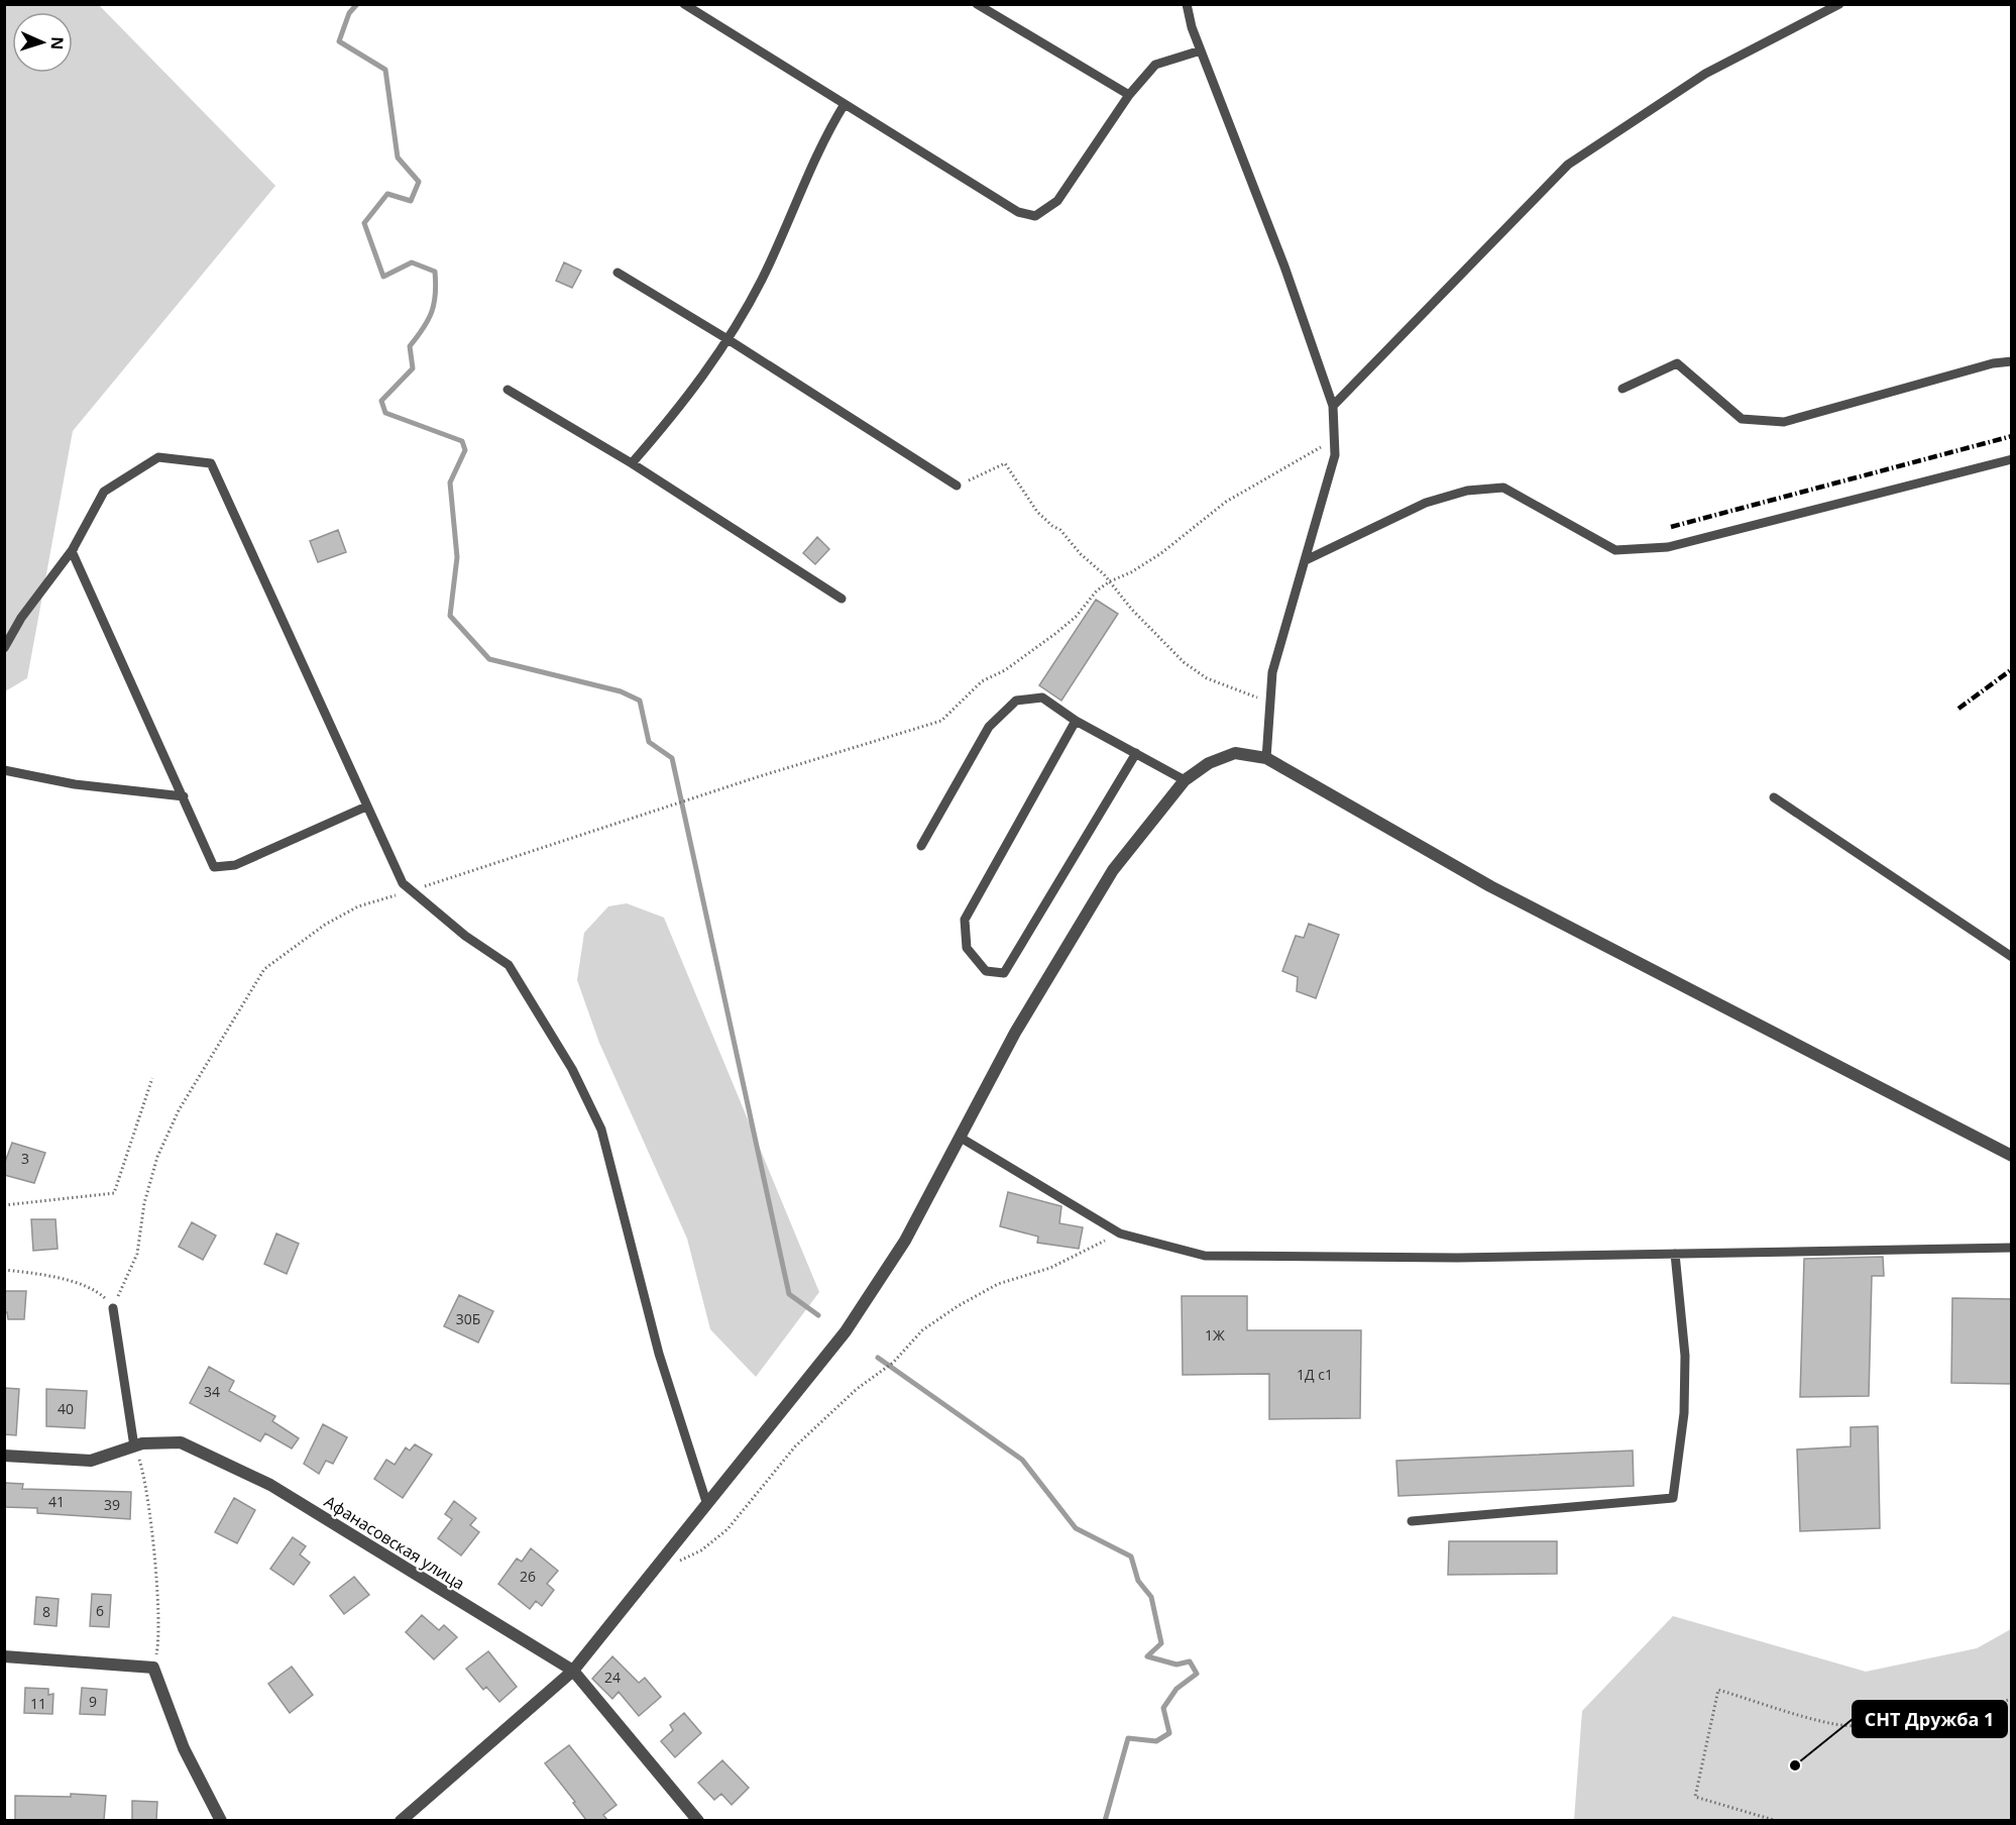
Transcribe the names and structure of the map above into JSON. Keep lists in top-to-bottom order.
{
  "streets": {
    "street": ["Афанасовская улица"]
  },
  "places": ["СНТ Дружба 1"],
  "house_numbers": [
    "3",
    "30Б",
    "1Ж",
    "1Д с1",
    "34",
    "40",
    "41",
    "39",
    "26",
    "6",
    "8",
    "24",
    "9",
    "11"
  ],
  "north": "right"
}
